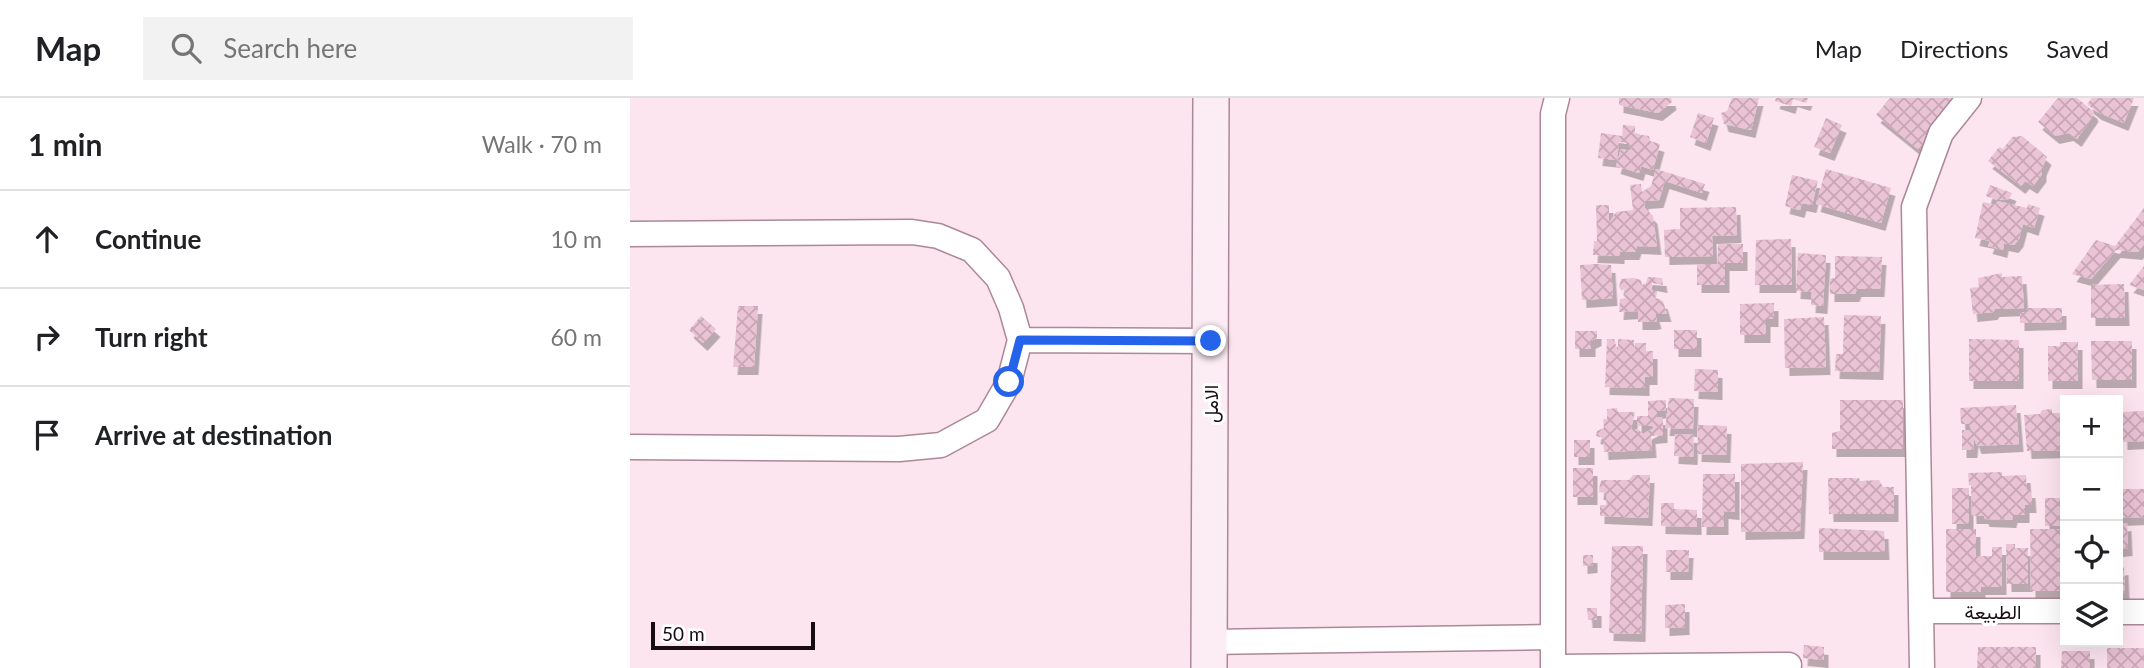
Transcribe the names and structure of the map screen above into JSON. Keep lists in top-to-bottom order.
{
  "streets": {
    "street": ["الامل", "الطبيعة"]
  },
  "scale_bar": "50 m",
  "page": {
    "header": "Map",
    "search": "Search here",
    "nav": ["Map", "Directions", "Saved"],
    "heading": ["1 min", "Walk · 70 m"],
    "list": [
      ["Continue", "10 m"],
      ["Turn right", "60 m"],
      "Arrive at destination"
    ],
    "map_buttons": ["+", "−"],
    "scale": "50 m"
  }
}
